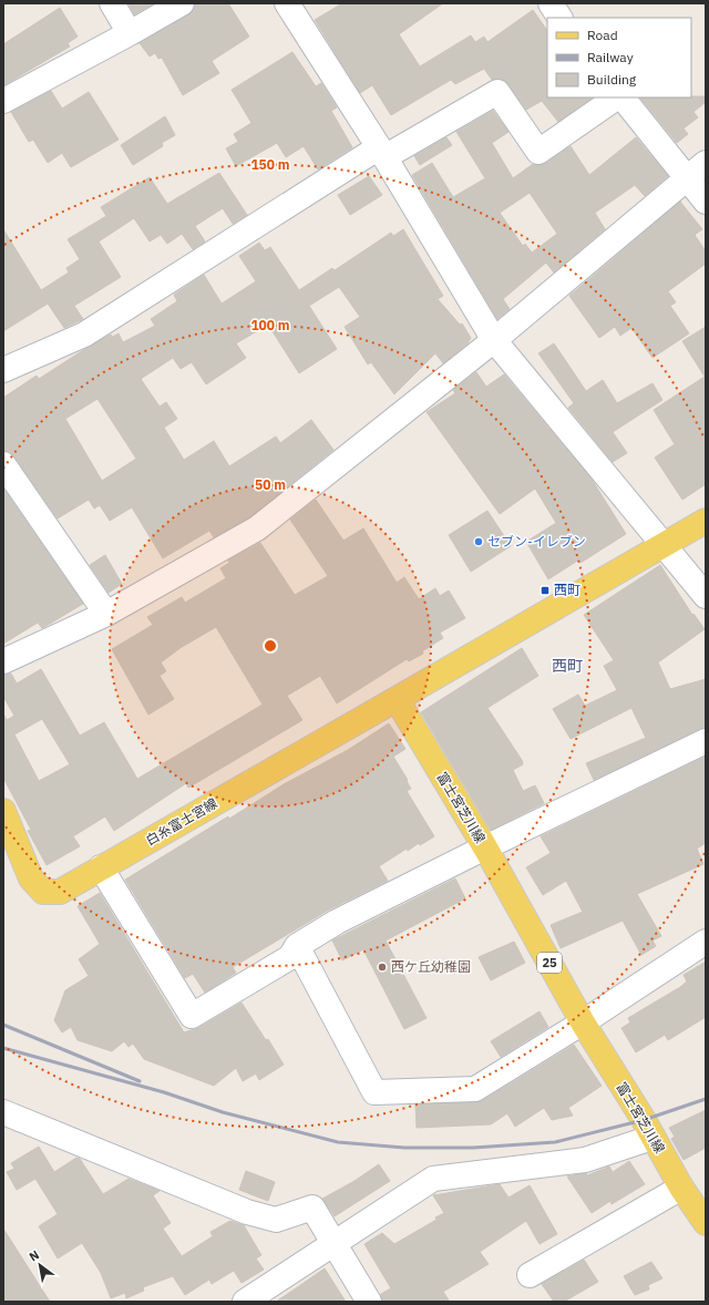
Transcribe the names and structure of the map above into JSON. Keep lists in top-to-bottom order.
{
  "streets": {
    "main road": ["富士宮芝川線", "白糸富士宮線", "25"]
  },
  "crossings": [
    ["富士宮芝川線", "白糸富士宮線"]
  ],
  "districts": ["西町"],
  "places": {
    "other": ["セブン-イレブン", "西ケ丘幼稚園"],
    "transit": ["西町"]
  },
  "legend": ["Road", "Railway", "Building"],
  "north": "top left",
  "rings": ["150 m", "100 m", "50 m"]
}
